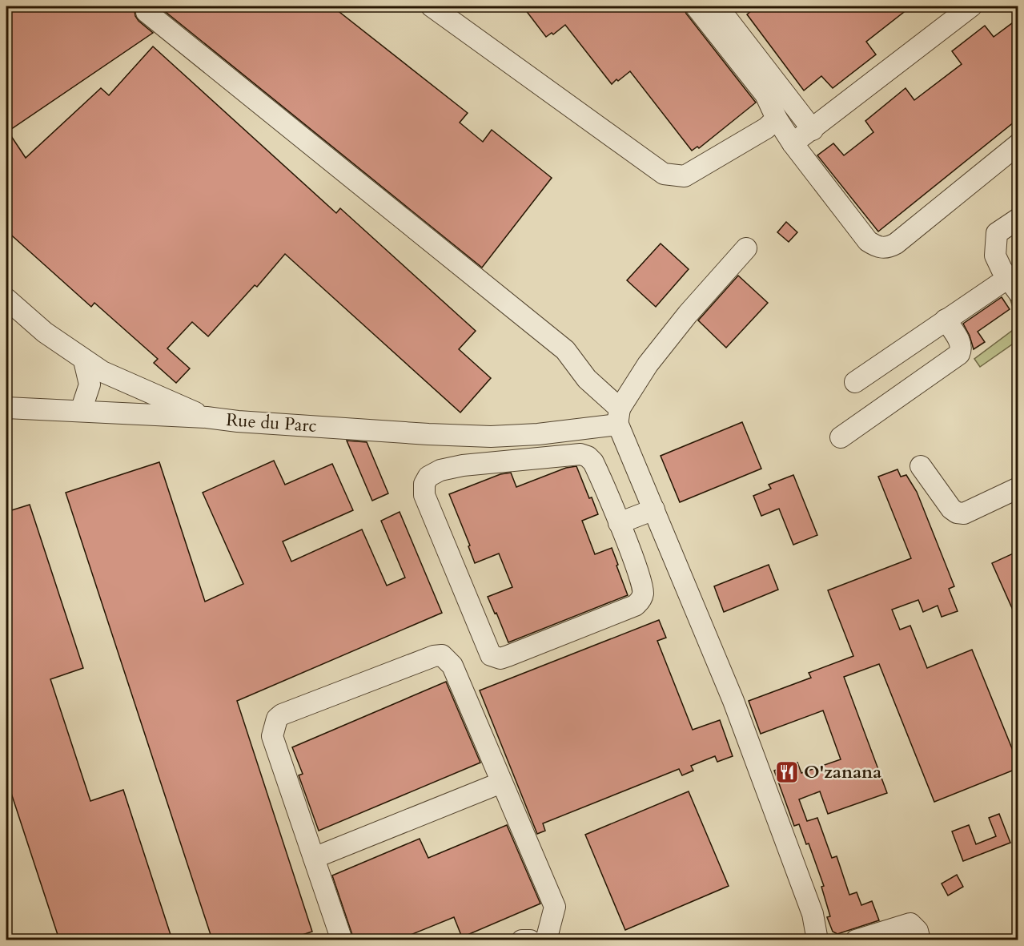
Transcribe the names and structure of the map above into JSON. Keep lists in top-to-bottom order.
{
  "streets": {
    "street": ["Rue du Parc"]
  },
  "places": {
    "restaurant": ["O'zanana"]
  }
}
